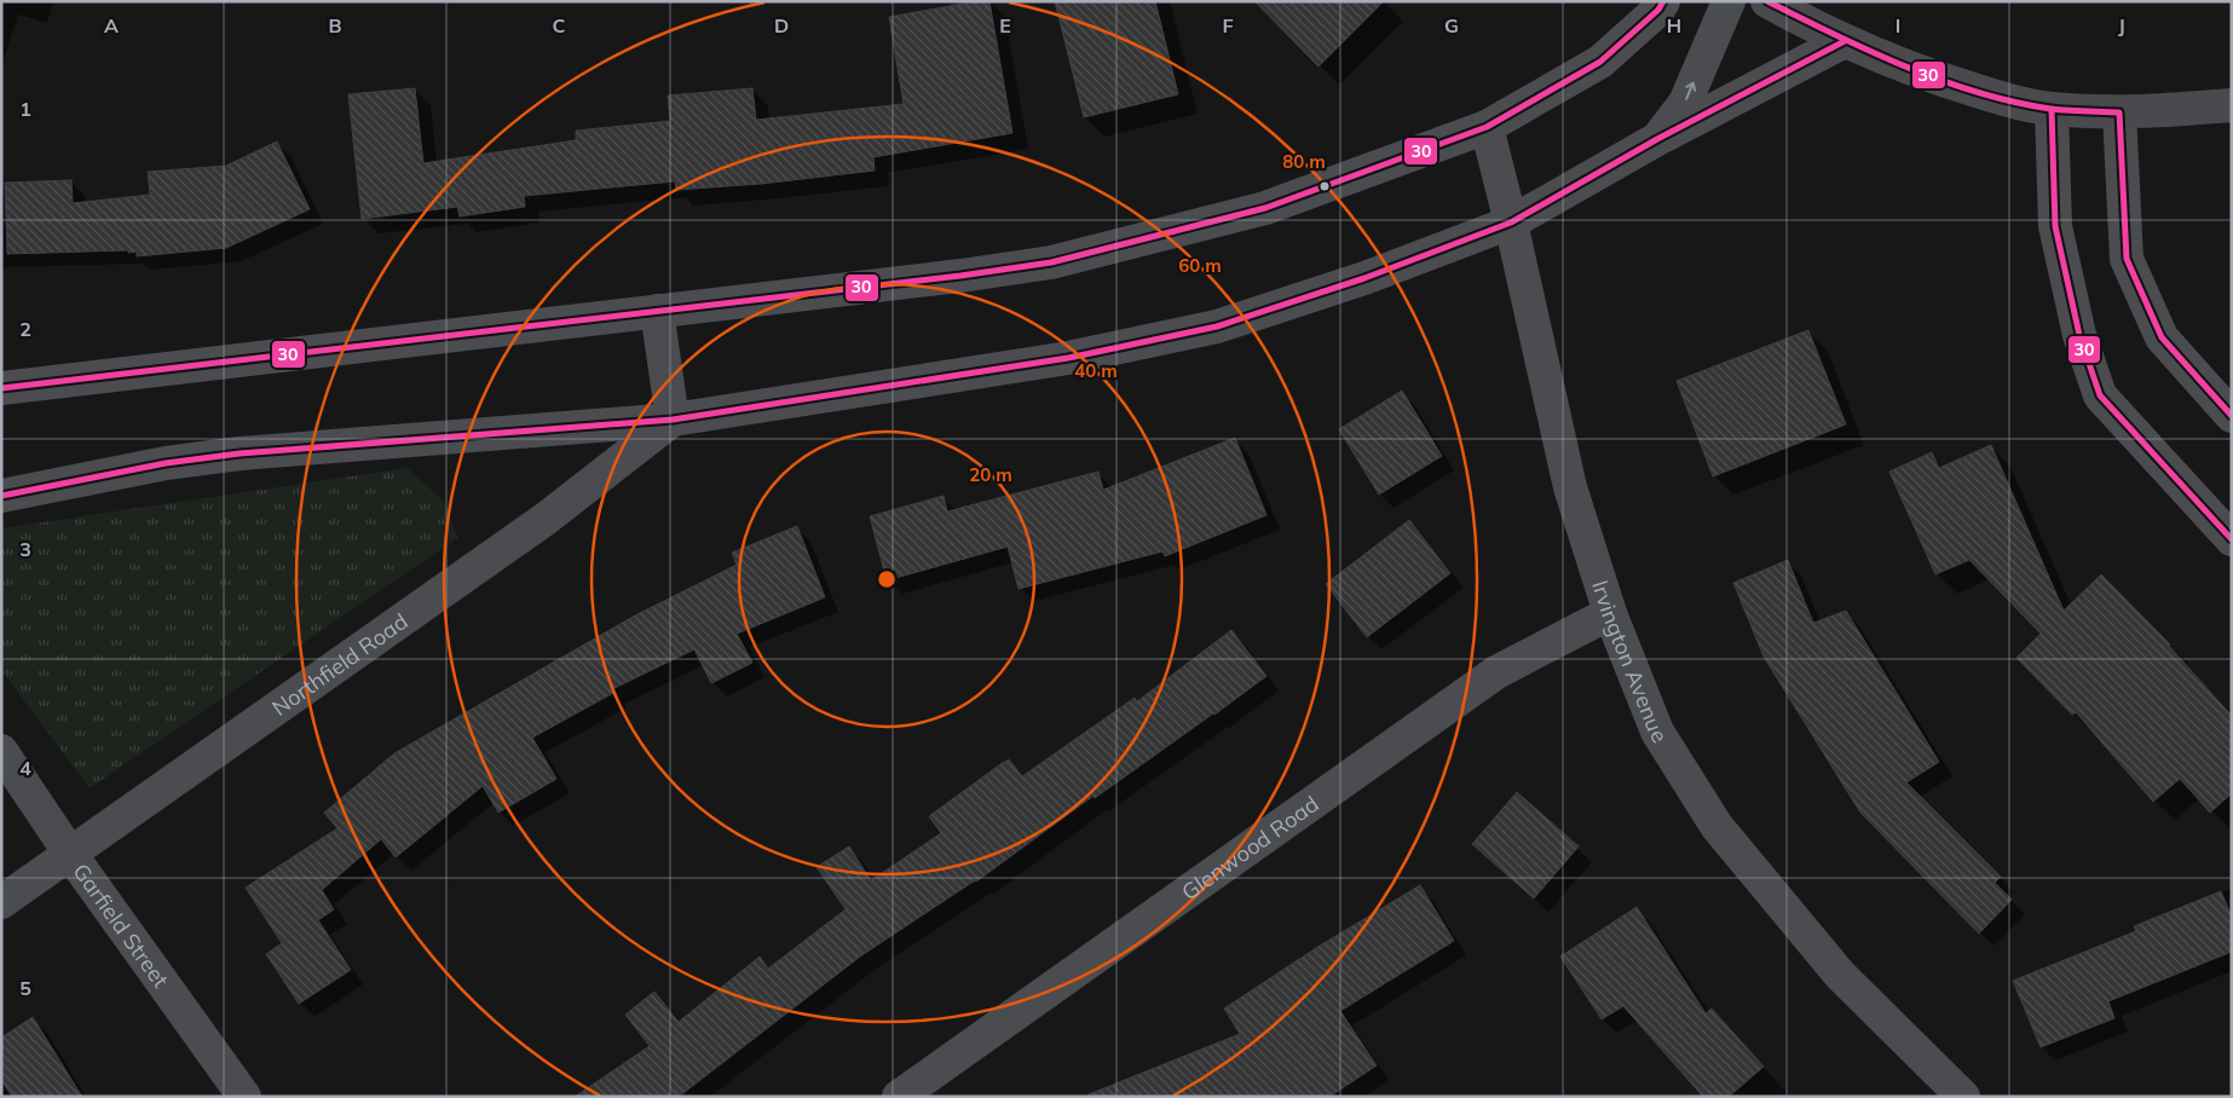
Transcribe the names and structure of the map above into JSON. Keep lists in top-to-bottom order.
{
  "streets": {
    "street": [
      "Irvington Avenue",
      "Northfield Road",
      "Glenwood Road",
      "Garfield Street"
    ]
  },
  "crossings": [
    ["Irvington Avenue", "Glenwood Road"],
    ["Northfield Road", "Garfield Street"]
  ],
  "lines": ["transit line 30"],
  "grid": {
    "columns": [
      "A",
      "B",
      "C",
      "D",
      "E",
      "F",
      "G",
      "H",
      "I",
      "J"
    ],
    "rows": [
      "1",
      "2",
      "3",
      "4",
      "5"
    ]
  },
  "rings": [
    "80 m",
    "60 m",
    "40 m",
    "20 m"
  ]
}
